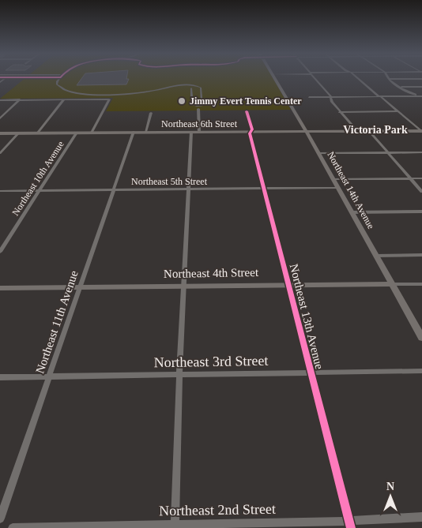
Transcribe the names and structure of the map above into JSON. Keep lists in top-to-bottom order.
{
  "streets": {
    "street": [
      "Northeast 6th Street",
      "Northeast 10th Avenue",
      "Northeast 5th Street",
      "Northeast 14th Avenue",
      "Northeast 4th Street",
      "Northeast 13th Avenue",
      "Northeast 11th Avenue",
      "Northeast 3rd Street",
      "Northeast 2nd Street"
    ]
  },
  "crossings": [
    ["Northeast 6th Street", "Northeast 10th Avenue"],
    ["Northeast 6th Street", "Northeast 14th Avenue"],
    ["Northeast 6th Street", "Northeast 13th Avenue"],
    ["Northeast 6th Street", "Northeast 11th Avenue"],
    ["Northeast 10th Avenue", "Northeast 5th Street"],
    ["Northeast 5th Street", "Northeast 14th Avenue"],
    ["Northeast 5th Street", "Northeast 13th Avenue"],
    ["Northeast 5th Street", "Northeast 11th Avenue"],
    ["Northeast 14th Avenue", "Northeast 4th Street"],
    ["Northeast 4th Street", "Northeast 13th Avenue"],
    ["Northeast 4th Street", "Northeast 11th Avenue"],
    ["Northeast 13th Avenue", "Northeast 3rd Street"],
    ["Northeast 13th Avenue", "Northeast 2nd Street"],
    ["Northeast 11th Avenue", "Northeast 3rd Street"]
  ],
  "districts": ["Victoria Park"],
  "places": ["Jimmy Evert Tennis Center"],
  "north": "top"
}
